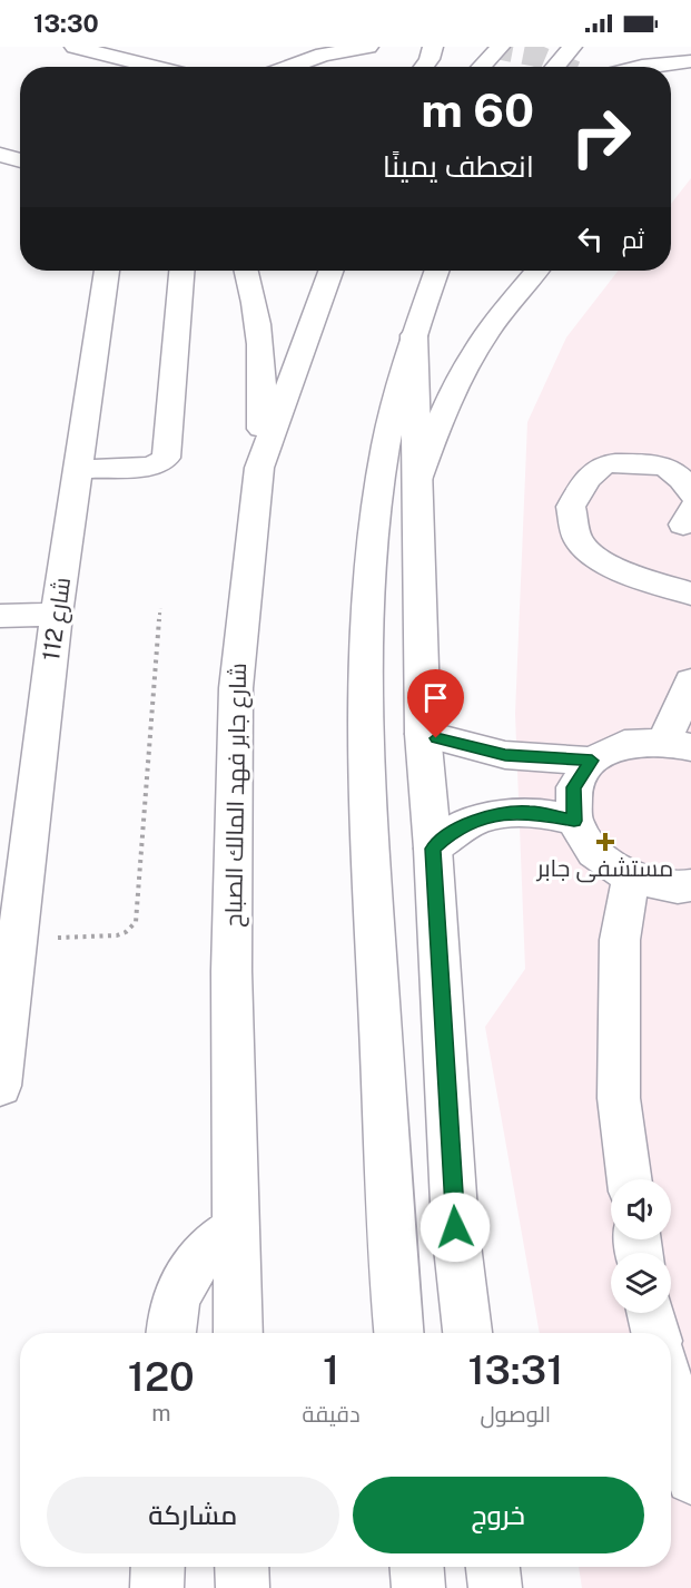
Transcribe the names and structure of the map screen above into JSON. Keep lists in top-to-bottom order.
{
  "streets": {
    "main road": ["شارع 112", "شارع جابر فهد المالك الصباح"]
  },
  "places": {
    "health": ["مستشفى جابر"]
  },
  "page": {
    "status": "13:30",
    "turn": ["60 m", "انعطف يمينًا"],
    "then": "ثم",
    "eta": [
      "13:31",
      "الوصول",
      "1",
      "دقيقة",
      "120",
      "m"
    ],
    "buttons": ["خروج", "مشاركة"]
  }
}
